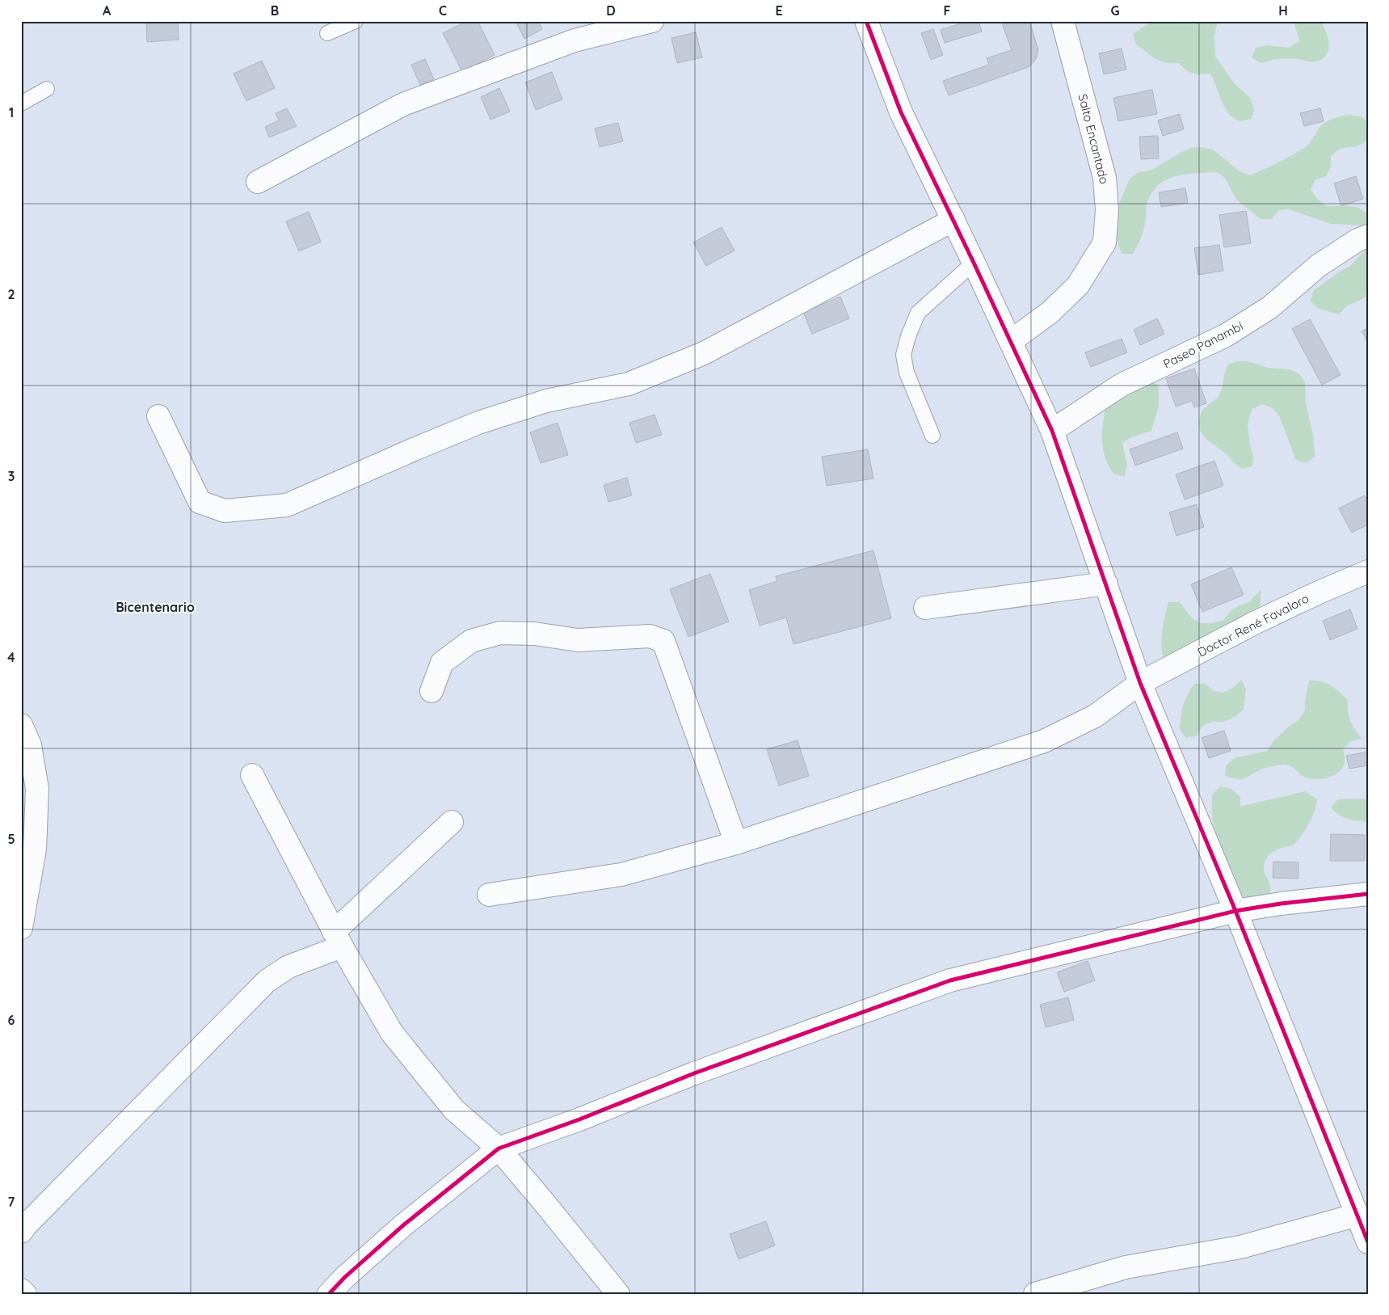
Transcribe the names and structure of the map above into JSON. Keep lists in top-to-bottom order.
{
  "streets": {
    "street": ["Salto Encantado", "Paseo Panambí", "Doctor René Favaloro"]
  },
  "districts": ["Bicentenario"],
  "grid": {
    "columns": [
      "A",
      "B",
      "C",
      "D",
      "E",
      "F",
      "G",
      "H"
    ],
    "rows": [
      "1",
      "2",
      "3",
      "4",
      "5",
      "6",
      "7"
    ]
  }
}
